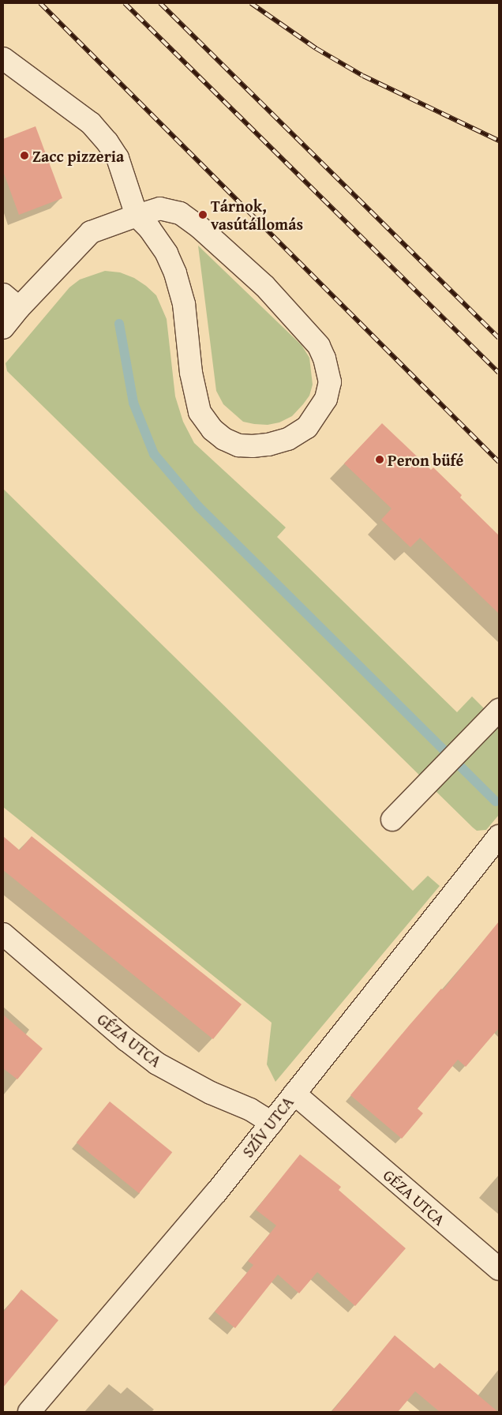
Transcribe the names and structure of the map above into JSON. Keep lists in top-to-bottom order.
{
  "streets": {
    "street": ["GÉZA UTCA", "SZÍV UTCA"]
  },
  "crossings": [
    ["GÉZA UTCA", "SZÍV UTCA"]
  ],
  "places": ["Zacc pizzeria", "Tárnok, vasútállomás", "Peron büfé"]
}
